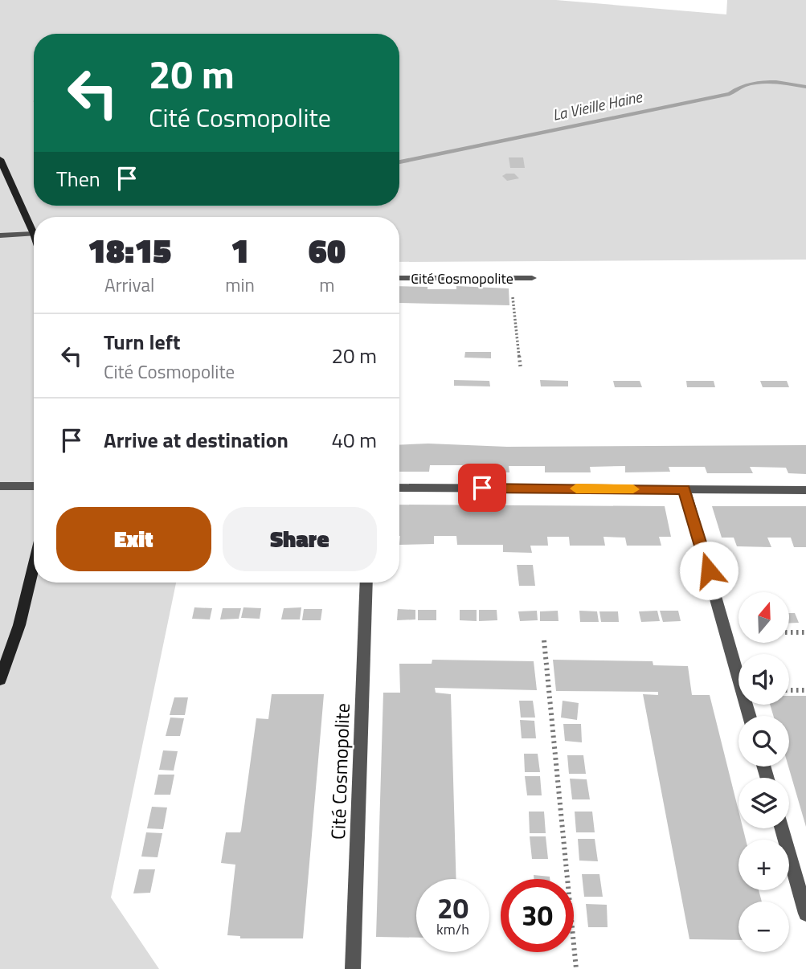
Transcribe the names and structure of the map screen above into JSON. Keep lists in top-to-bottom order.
{
  "streets": {
    "street": ["Cité Cosmopolite"]
  },
  "water": ["La Vieille Haine"],
  "north": "top",
  "page": {
    "turn": ["20 m", "Cité Cosmopolite"],
    "then": "Then",
    "eta": [
      "18:15",
      "Arrival",
      "1",
      "min",
      "60",
      "m"
    ],
    "list": [
      {
        "name": "Turn left",
        "note": "Cité Cosmopolite",
        "value": "20 m"
      },
      {
        "name": "Arrive at destination",
        "value": "40 m"
      }
    ],
    "buttons": ["Exit", "Share"],
    "map_buttons": ["+", "−"],
    "speed": "20 km/h",
    "limit": "30"
  }
}
